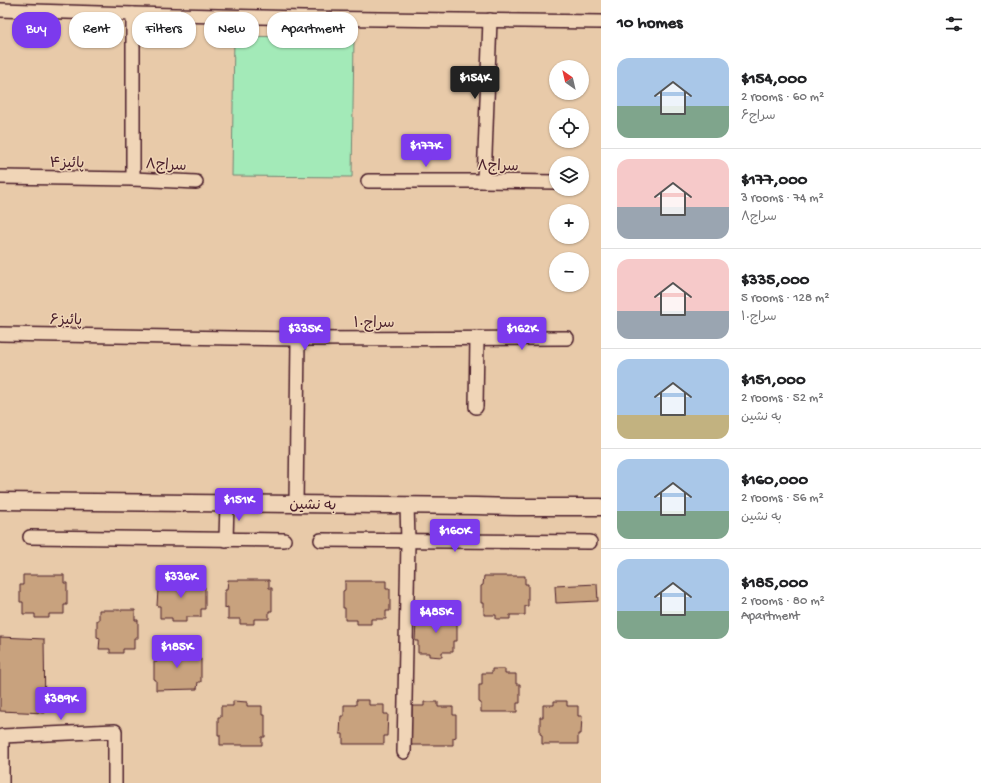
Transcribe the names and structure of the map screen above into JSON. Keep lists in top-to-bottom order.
{
  "streets": {
    "street": [
      "پائیز۴",
      "۸سراج",
      "سراج۸",
      "پائیز۶",
      "سراج۱۰",
      "به نشین"
    ]
  },
  "crossings": [
    ["پائیز۴", "۸سراج"],
    ["پائیز۶", "سراج۱۰"]
  ],
  "north": "top left",
  "page": {
    "heading": "10 homes",
    "chip": [
      "Buy",
      "Rent",
      "Filters",
      "New",
      "Apartment"
    ],
    "list": [
      {
        "name": "$154,000",
        "note": "2 rooms · 60 m² · سراج۶"
      },
      {
        "name": "$177,000",
        "note": "3 rooms · 74 m² · سراج۸"
      },
      {
        "name": "$335,000",
        "note": "5 rooms · 128 m² · سراج۱۰"
      },
      {
        "name": "$151,000",
        "note": "2 rooms · 52 m² · به نشین"
      },
      {
        "name": "$160,000",
        "note": "2 rooms · 56 m² · به نشین"
      },
      {
        "name": "$185,000",
        "note": "2 rooms · 80 m² · Apartment"
      }
    ],
    "map_buttons": ["+", "−"],
    "price": [
      "$154K",
      "$177K",
      "$335K",
      "$162K",
      "$151K",
      "$160K",
      "$336K",
      "$485K",
      "$185K",
      "$389K"
    ]
  }
}
